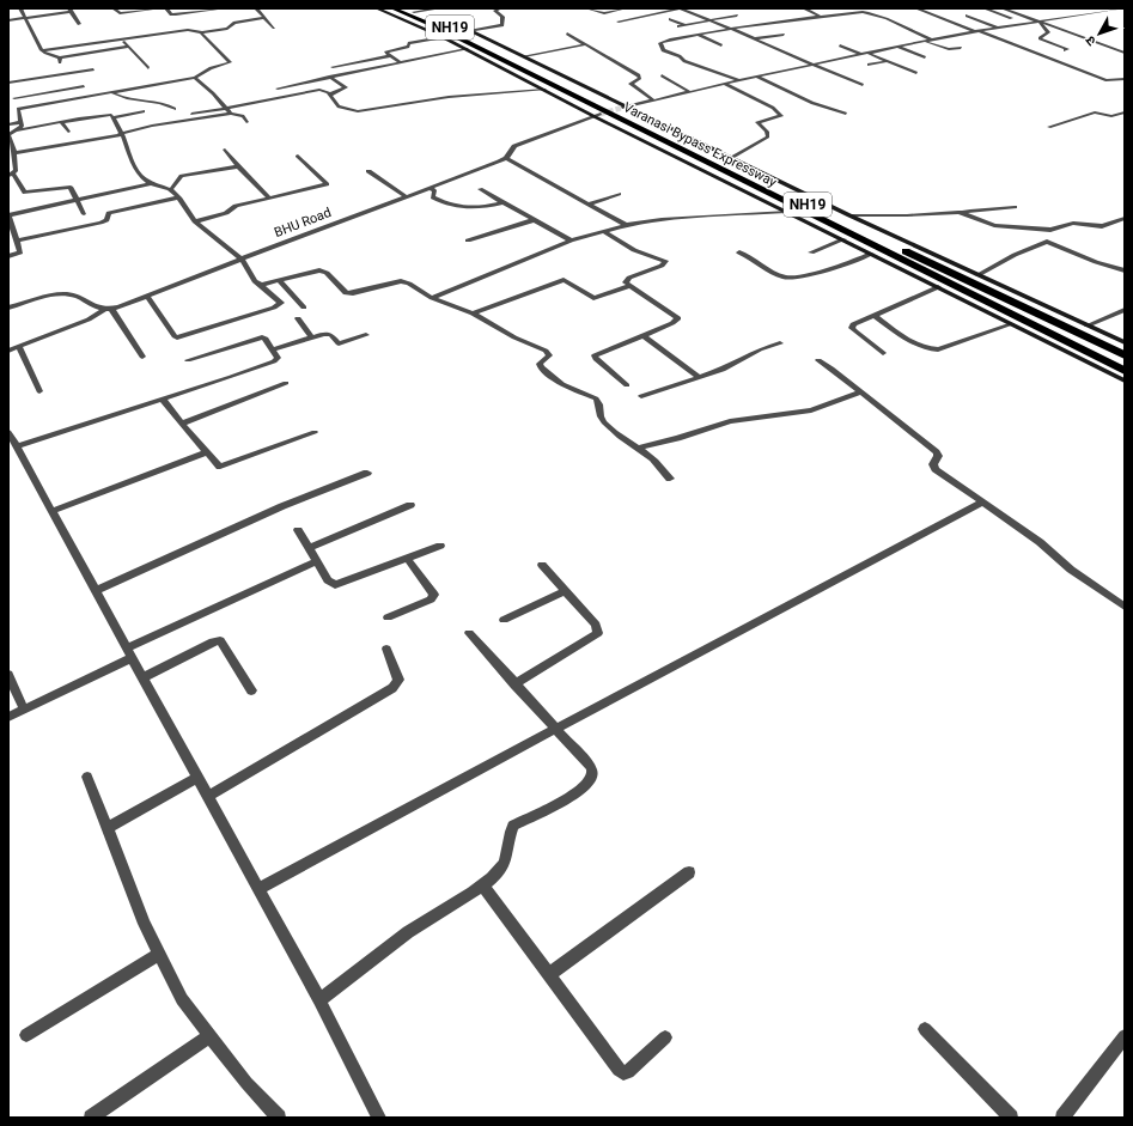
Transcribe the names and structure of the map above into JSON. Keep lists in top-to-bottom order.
{
  "streets": {
    "highway": ["NH19", "Varanasi Bypass Expressway"],
    "street": ["BHU Road"]
  },
  "north": "bottom left"
}
